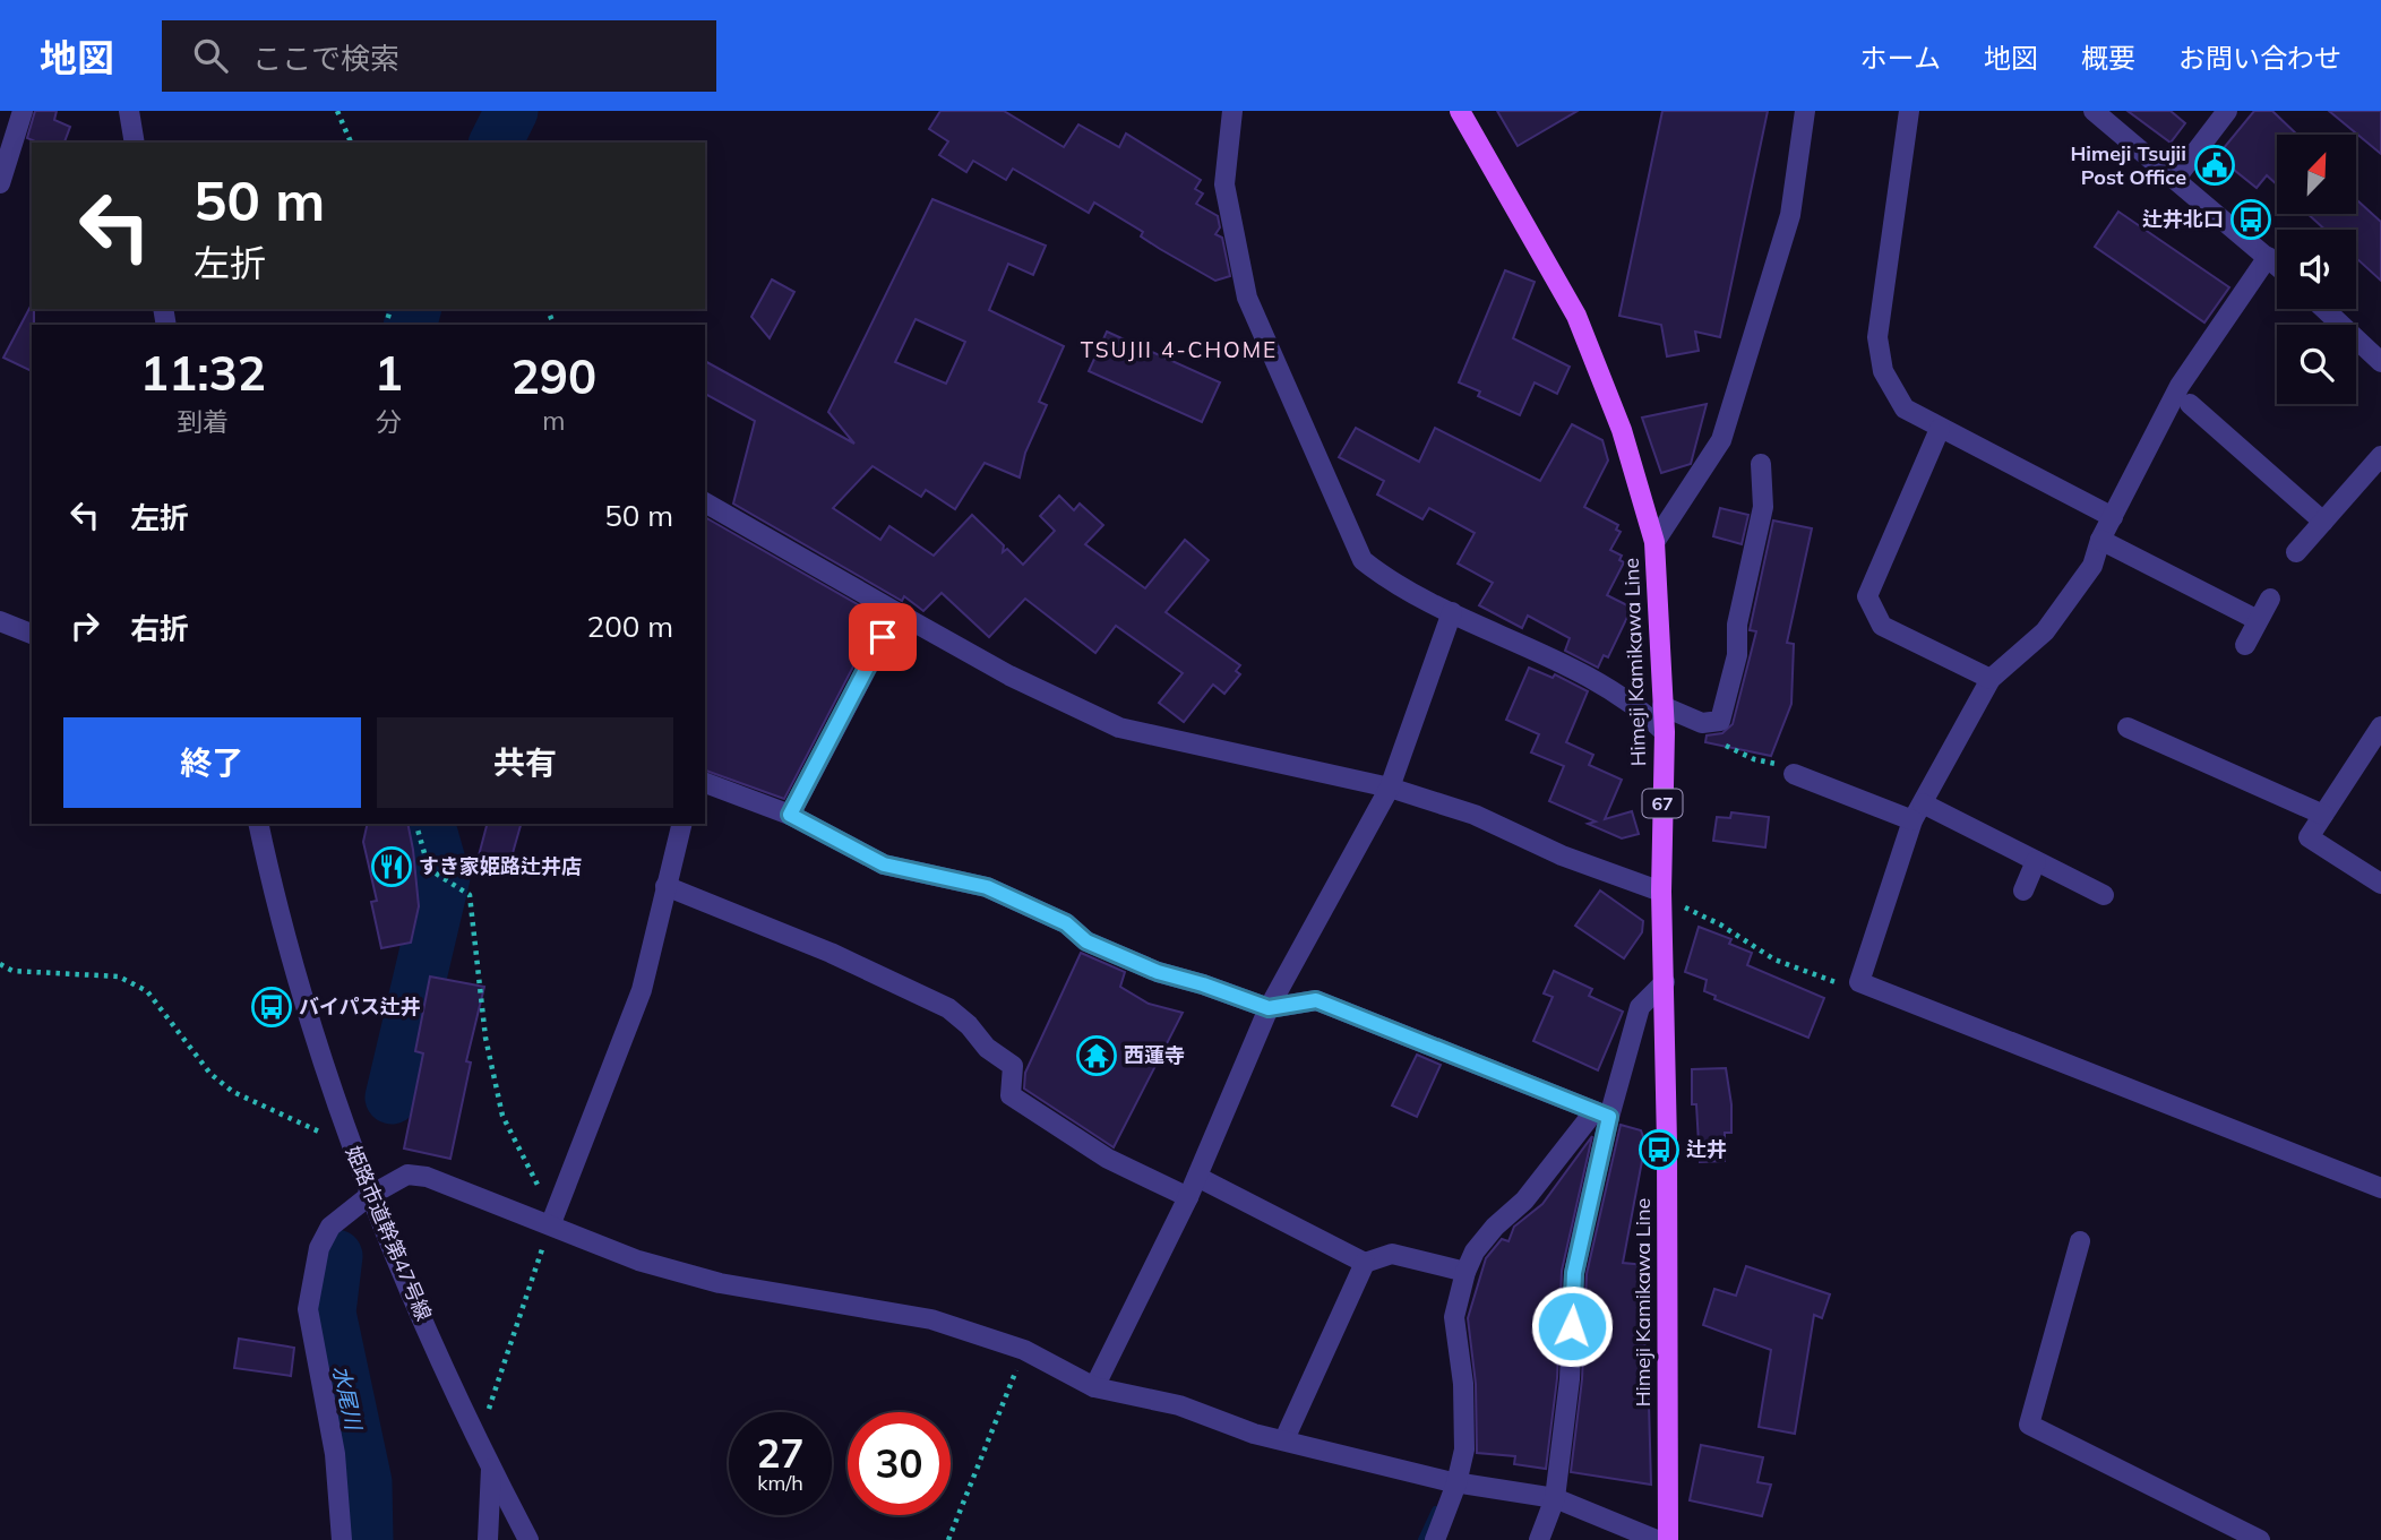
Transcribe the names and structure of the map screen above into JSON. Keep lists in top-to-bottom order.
{
  "streets": {
    "main road": ["Himeji Kamikawa Line", "67"],
    "street": ["姫路市道幹第47号線"]
  },
  "districts": ["TSUJII 4-CHOME"],
  "water": ["水尾川"],
  "places": {
    "public building": ["Himeji Tsujii Post Office"],
    "bus stop": ["辻井北口", "バイパス辻井", "辻井"],
    "restaurant": ["すき家姫路辻井店"],
    "temple": ["西蓮寺"]
  },
  "north": "top right",
  "page": {
    "header": "地図",
    "search": "ここで検索",
    "nav": [
      "ホーム",
      "地図",
      "概要",
      "お問い合わせ"
    ],
    "turn": ["50 m", "左折"],
    "eta": [
      "11:32",
      "到着",
      "1",
      "分",
      "290",
      "m"
    ],
    "list": [
      {
        "name": "左折",
        "value": "50 m"
      },
      {
        "name": "右折",
        "value": "200 m"
      }
    ],
    "buttons": ["終了", "共有"],
    "speed": "27 km/h",
    "limit": "30"
  }
}
